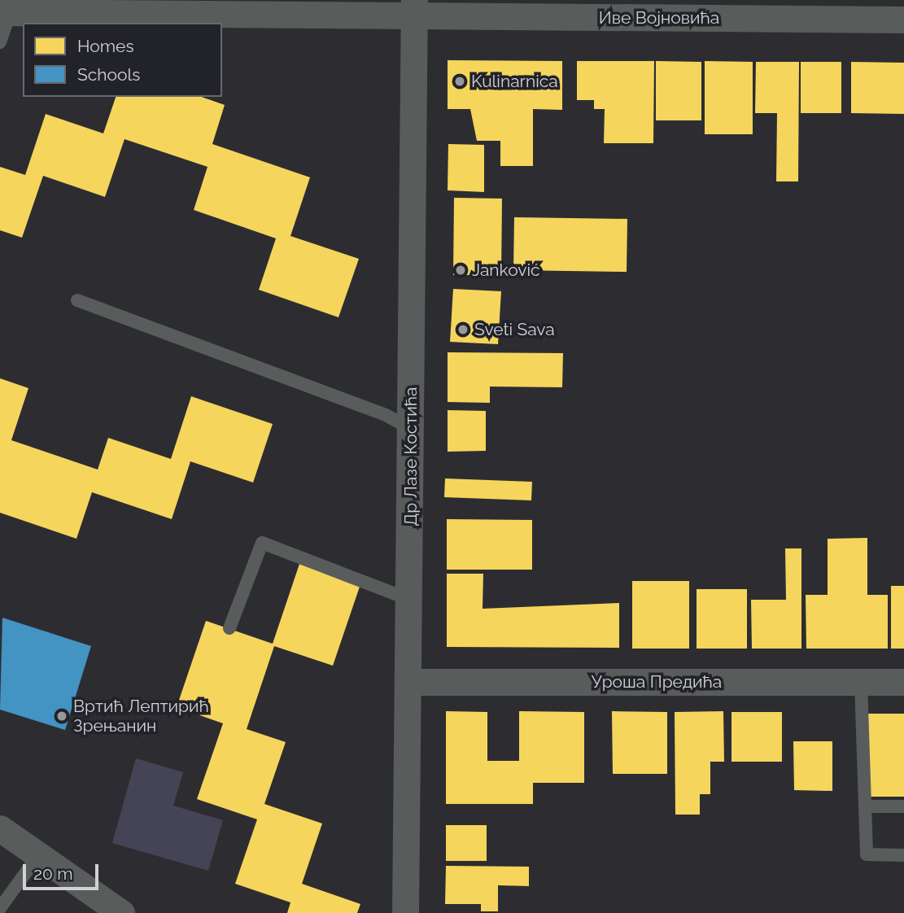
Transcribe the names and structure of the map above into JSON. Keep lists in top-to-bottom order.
{
  "streets": {
    "street": ["Иве Војновића", "Др Лазе Костића", "Уроша Предића"]
  },
  "crossings": [
    ["Иве Војновића", "Др Лазе Костића"],
    ["Др Лазе Костића", "Уроша Предића"]
  ],
  "places": [
    "Kulinarnica",
    "Janković",
    "Sveti Sava",
    "Вртић Лептирић Зрењанин"
  ],
  "legend": ["Homes", "Schools"],
  "scale_bar": "20 m"
}
